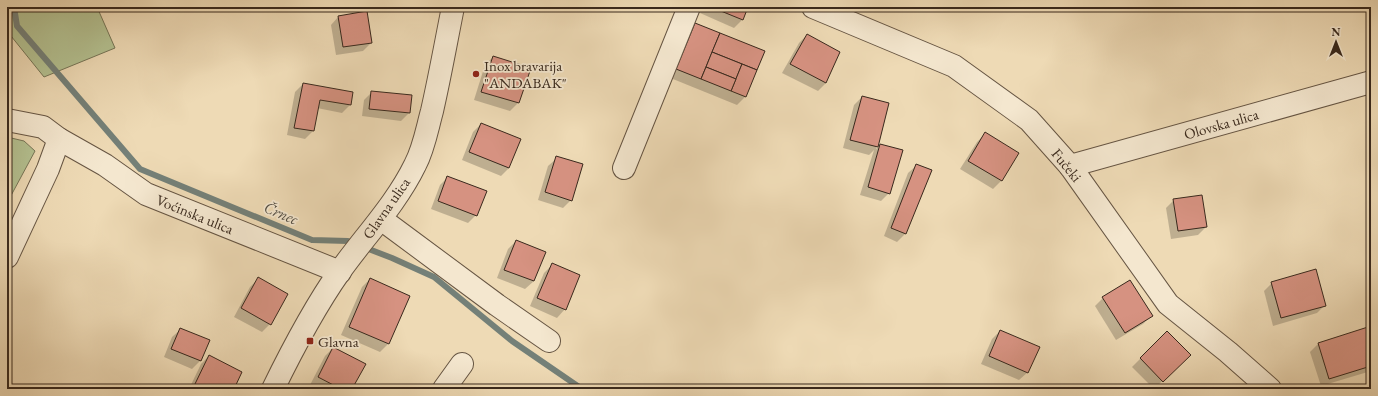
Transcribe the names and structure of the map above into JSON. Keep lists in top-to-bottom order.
{
  "streets": {
    "street": [
      "Olovska ulica",
      "Fučeki",
      "Glavna ulica",
      "Voćinska ulica"
    ]
  },
  "crossings": [
    ["Olovska ulica", "Fučeki"],
    ["Glavna ulica", "Voćinska ulica"]
  ],
  "water": ["Črnec"],
  "places": {
    "other": ["Inox bravarija \"ANDABAK\""],
    "transit": ["Glavna"]
  },
  "north": "top"
}
